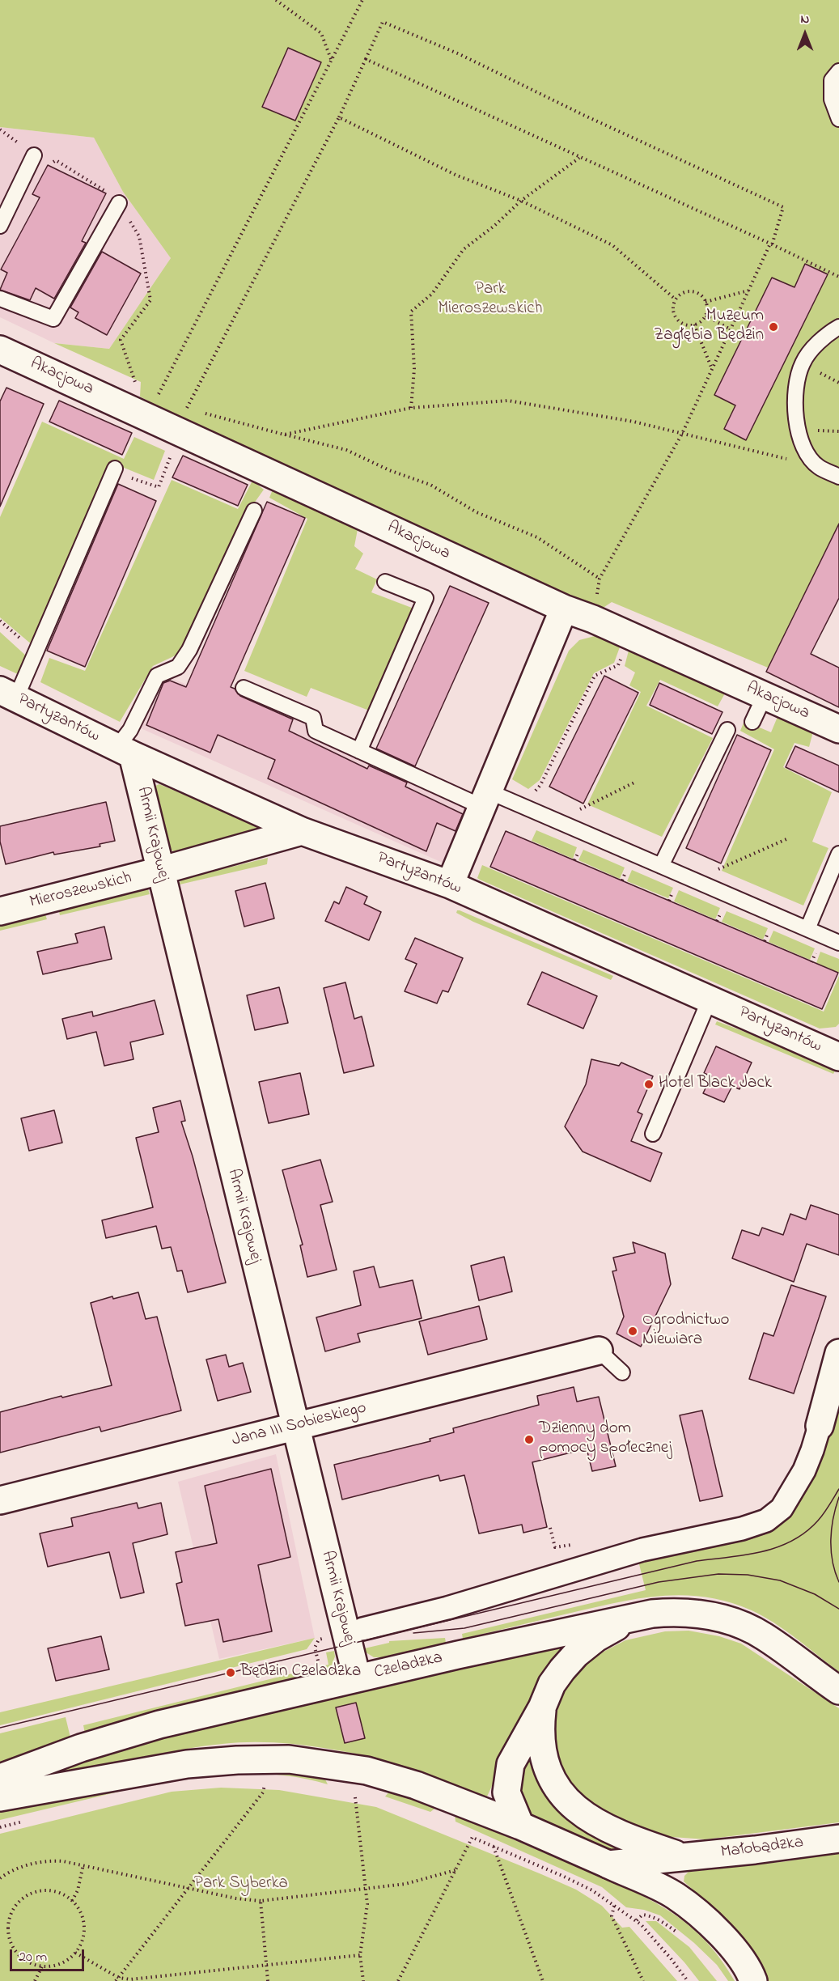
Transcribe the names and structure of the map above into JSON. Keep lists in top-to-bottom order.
{
  "streets": {
    "street": [
      "Akacjowa",
      "Partyzantów",
      "Armii Krajowej",
      "Mieroszewskich",
      "Jana III Sobieskiego",
      "Czeladzka",
      "Małobądzka"
    ]
  },
  "crossings": [
    ["Partyzantów", "Armii Krajowej"],
    ["Partyzantów", "Mieroszewskich"],
    ["Armii Krajowej", "Mieroszewskich"],
    ["Armii Krajowej", "Jana III Sobieskiego"],
    ["Armii Krajowej", "Czeladzka"]
  ],
  "parks": ["Park Mieroszewskich", "Park Syberka"],
  "places": [
    "Muzeum Zagłębia Będzin",
    "Hotel Black Jack",
    "Ogrodnictwo Niewiara",
    "Dzienny dom pomocy społecznej",
    "Będzin Czeladzka"
  ],
  "scale_bar": "20 m",
  "north": "top"
}
